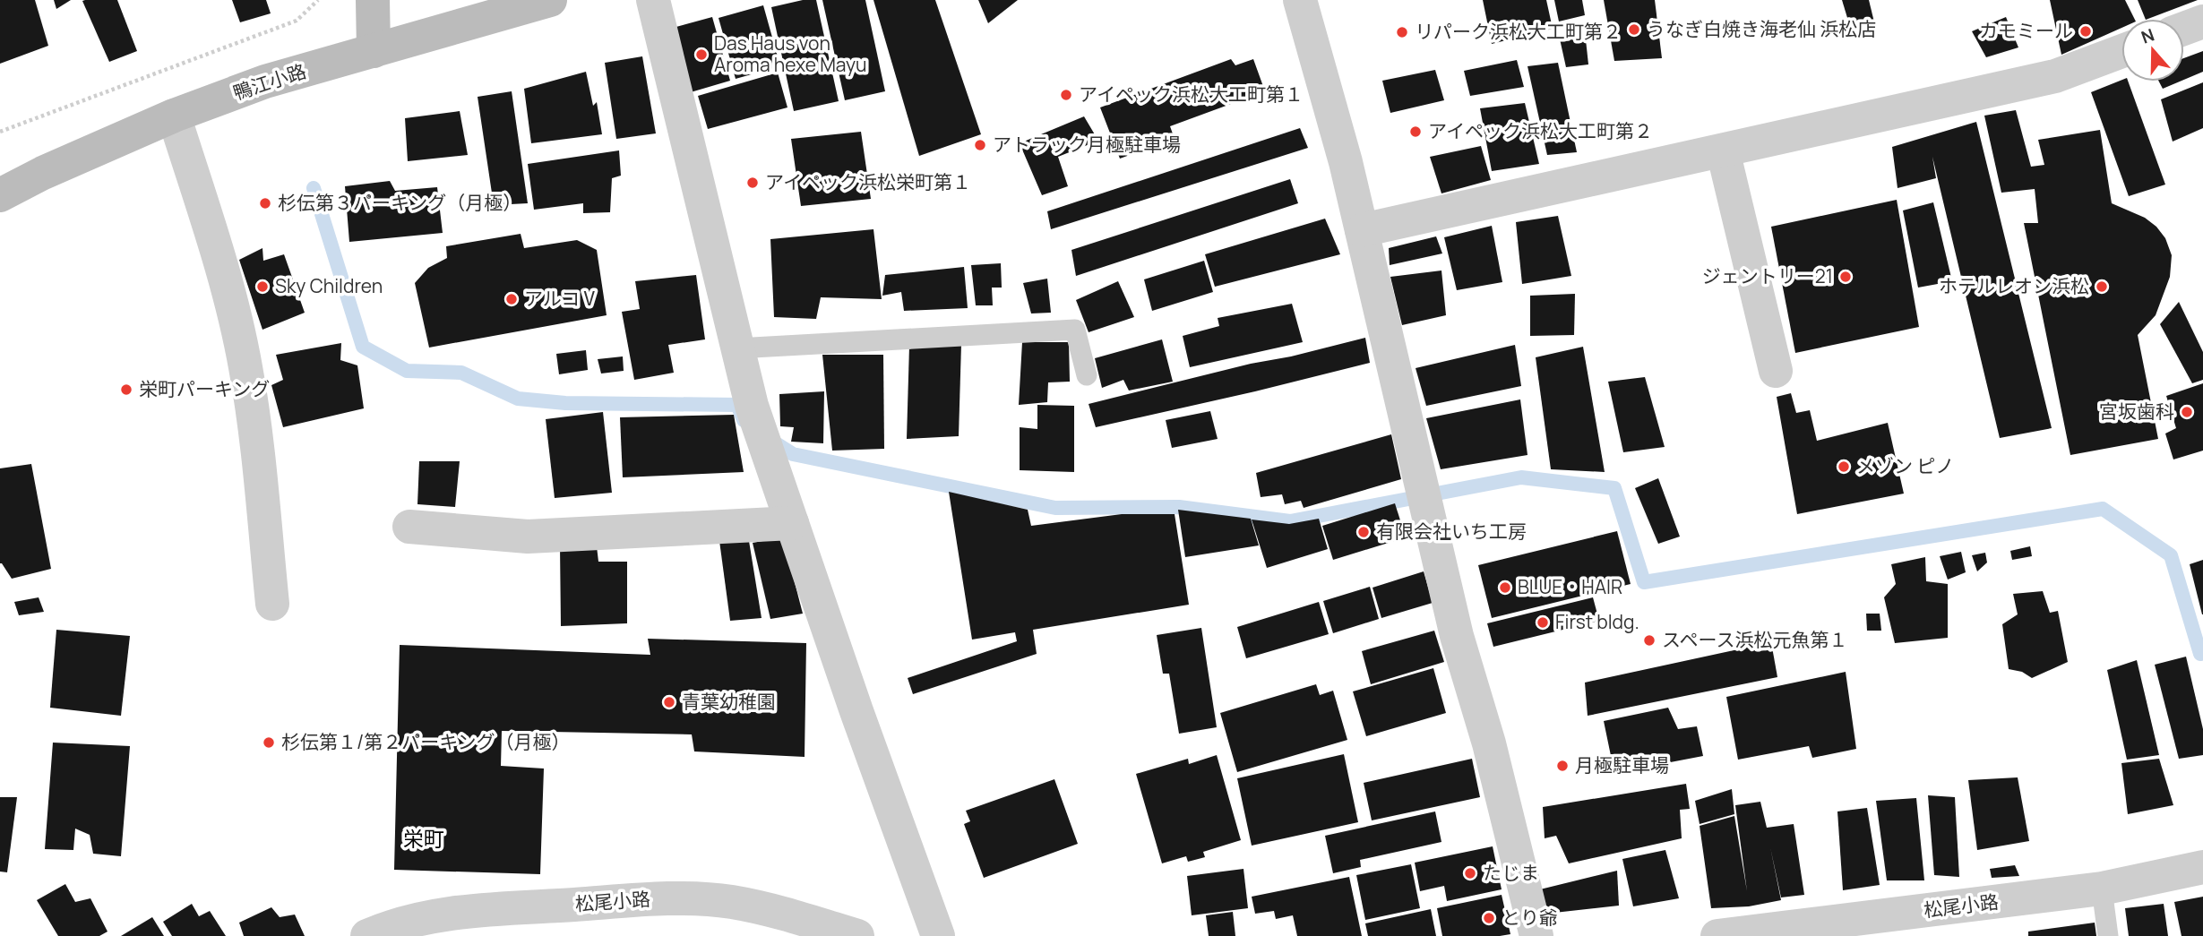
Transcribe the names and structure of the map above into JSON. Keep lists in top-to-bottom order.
{
  "streets": {
    "street": ["鴨江小路", "松尾小路"]
  },
  "districts": ["栄町"],
  "places": [
    "うなぎ白焼き海老仙 浜松店",
    "カモミール",
    "リパーク浜松大工町第２",
    "Das Haus von Aroma hexe Mayu",
    "アイペック浜松大工町第１",
    "アイペック浜松大工町第２",
    "アトラック月極駐車場",
    "アイペック浜松栄町第１",
    "杉伝第３パーキング（月極）",
    "ジェントリー21",
    "Sky Children",
    "ホテルレオン浜松",
    "アルコⅤ",
    "栄町パーキング",
    "宮坂歯科",
    "メゾン ピノ",
    "有限会社いち工房",
    "BLUE・HAIR",
    "First bldg.",
    "スペース浜松元魚第１",
    "青葉幼稚園",
    "杉伝第１/第２パーキング（月極）",
    "月極駐車場",
    "たじま",
    "とり爺"
  ],
  "north": "top"
}
